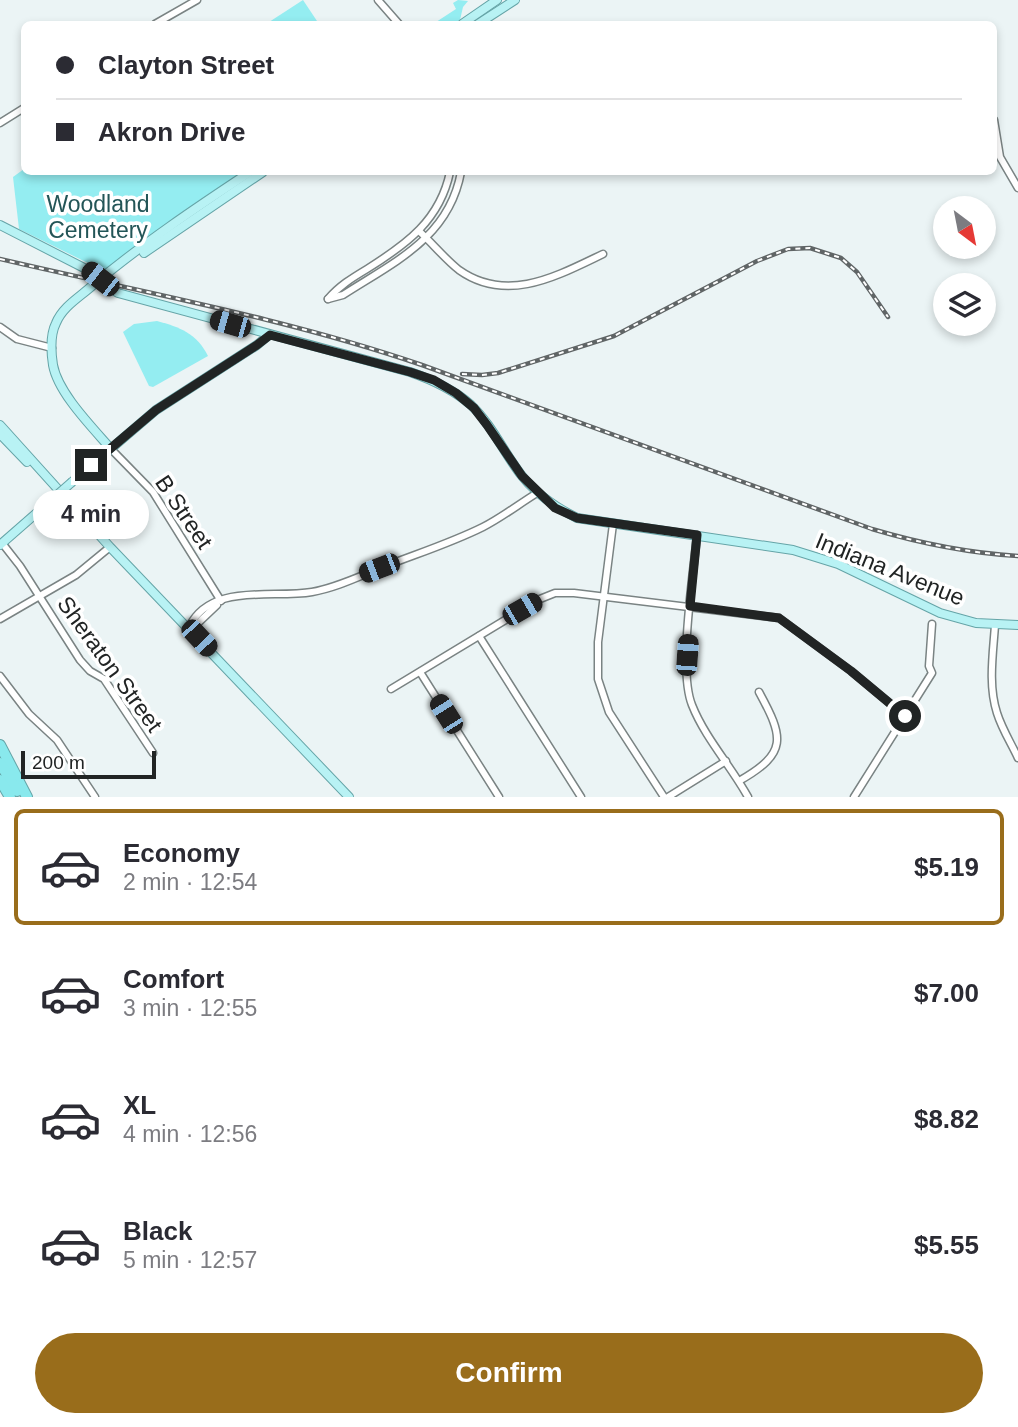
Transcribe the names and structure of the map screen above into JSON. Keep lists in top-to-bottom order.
{
  "streets": {
    "main road": ["Indiana Avenue"],
    "street": ["B Street", "Sheraton Street"]
  },
  "parks": ["Woodland Cemetery"],
  "scale_bar": "200 m",
  "north": "bottom right",
  "page": {
    "banner": ["Clayton Street", "Akron Drive"],
    "bubble": "4 min",
    "scale": "200 m",
    "list": [
      {
        "name": "Economy",
        "note": "2 min · 12:54",
        "value": "$5.19"
      },
      {
        "name": "Comfort",
        "note": "3 min · 12:55",
        "value": "$7.00"
      },
      {
        "name": "XL",
        "note": "4 min · 12:56",
        "value": "$8.82"
      },
      {
        "name": "Black",
        "note": "5 min · 12:57",
        "value": "$5.55"
      }
    ],
    "buttons": "Confirm"
  }
}
